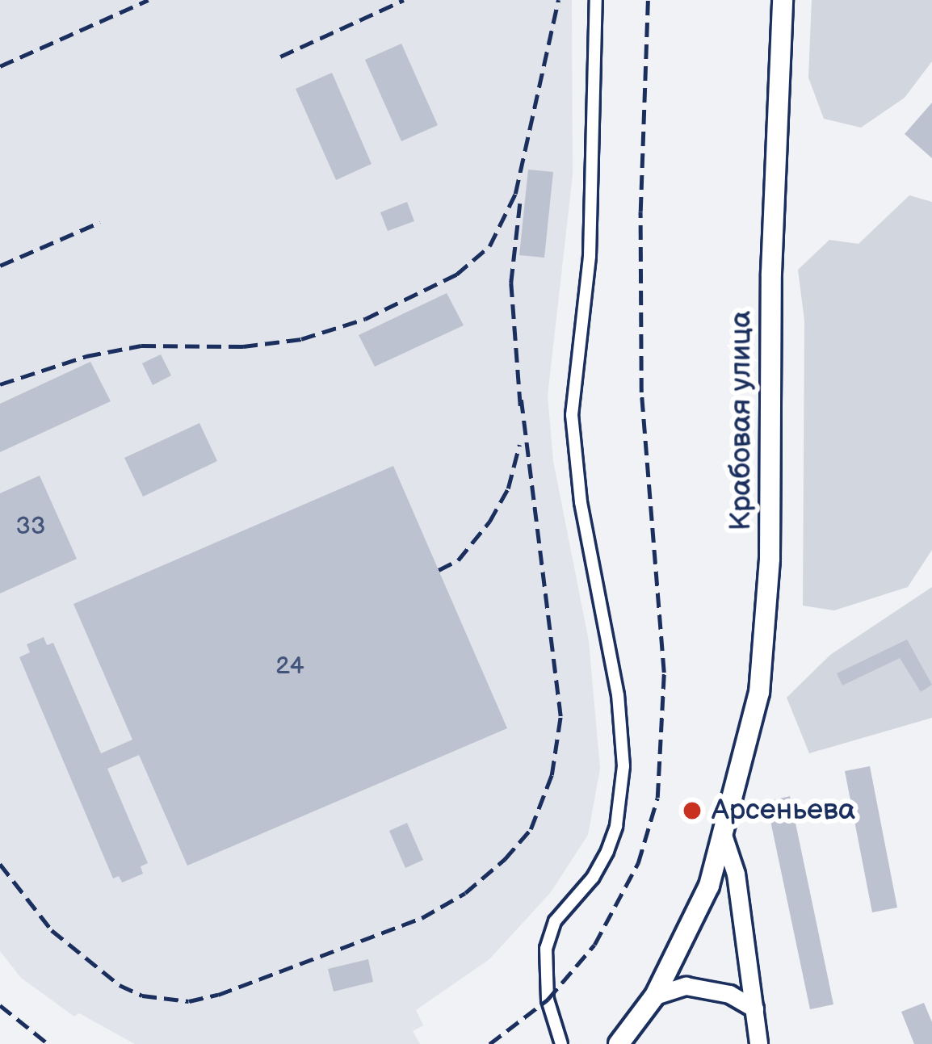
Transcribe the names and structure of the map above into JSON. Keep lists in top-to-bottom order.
{
  "streets": {
    "main road": ["Крабовая улица"]
  },
  "places": ["Арсеньева"],
  "house_numbers": ["33", "24"]
}
